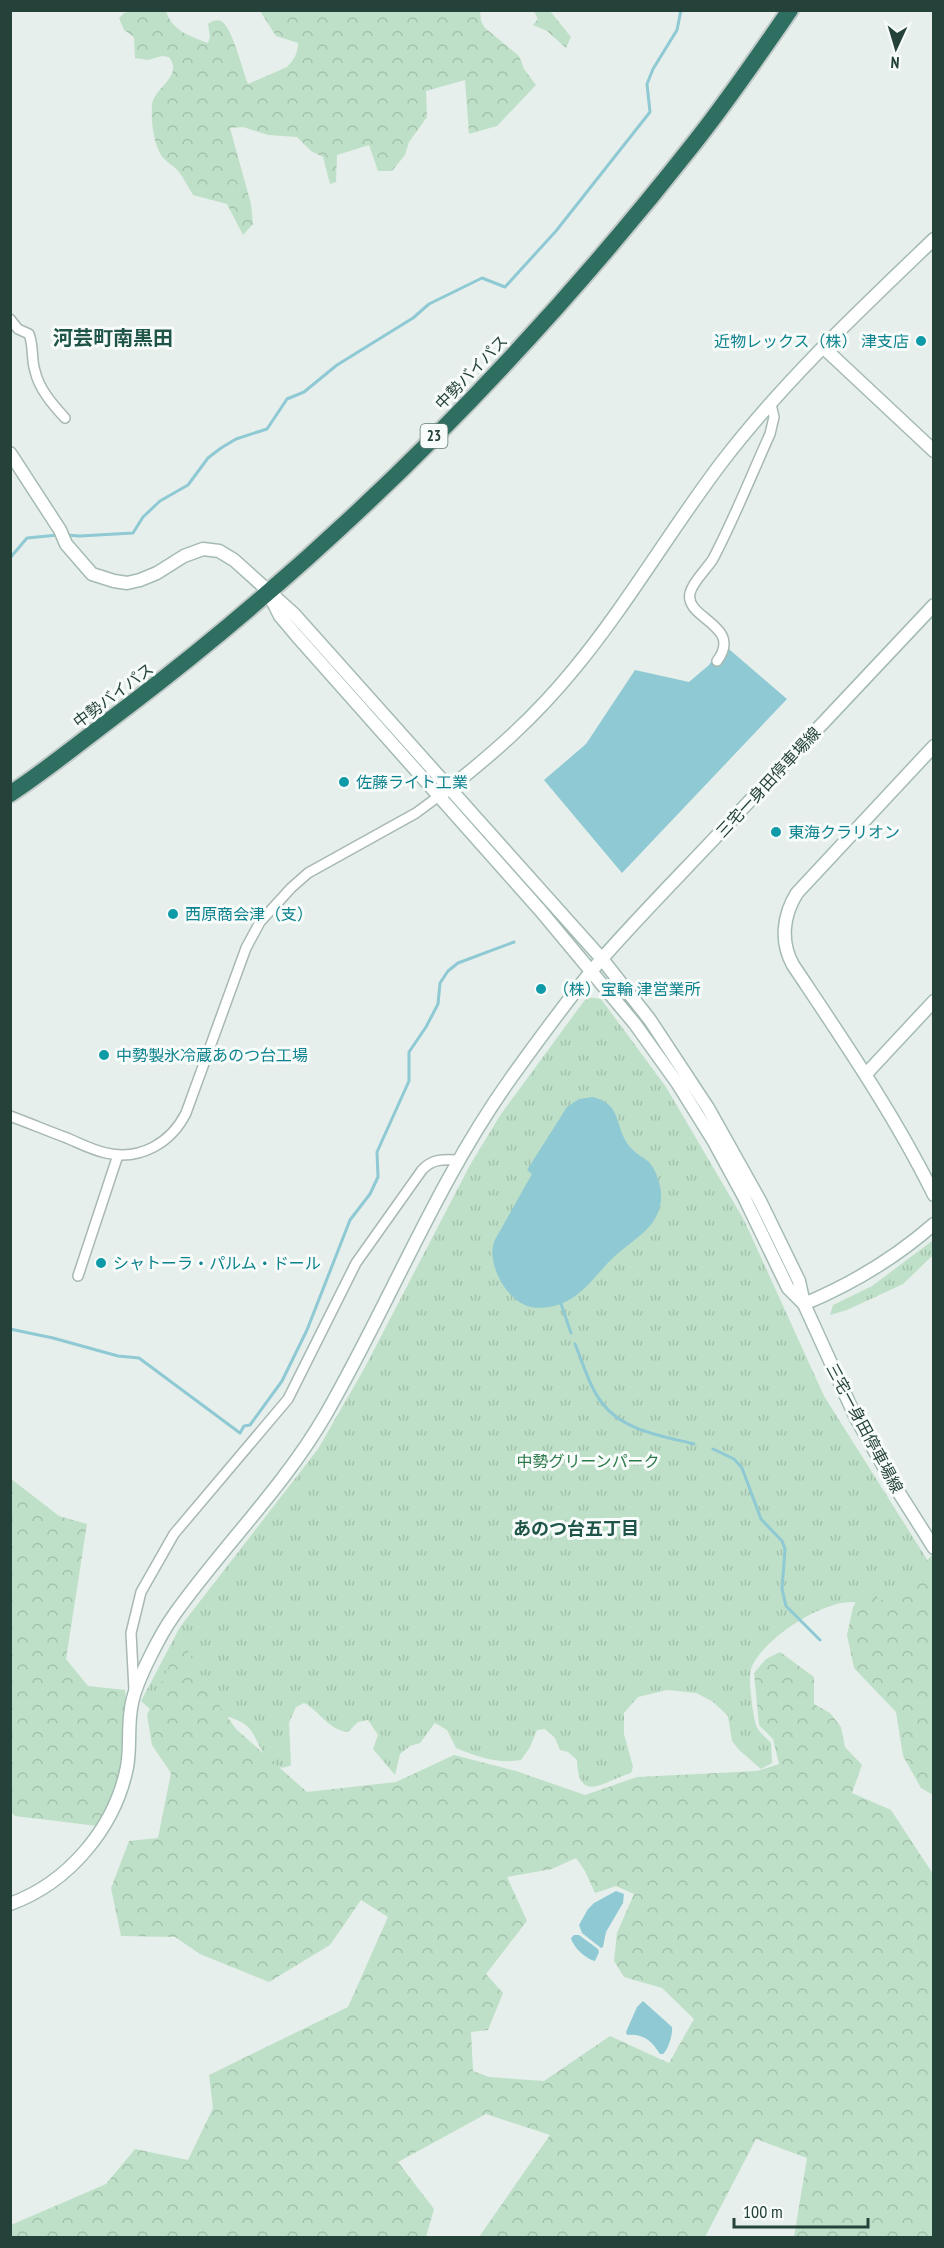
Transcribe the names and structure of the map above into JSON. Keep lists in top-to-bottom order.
{
  "streets": {
    "highway": ["中勢バイパス", "23"],
    "street": ["三宅一身田停車場線"]
  },
  "districts": ["河芸町南黒田", "あのつ台五丁目"],
  "parks": ["中勢グリーンパーク"],
  "places": [
    "近物レックス（株） 津支店",
    "佐藤ライト工業",
    "東海クラリオン",
    "西原商会津（支）",
    "（株）宝輪 津営業所",
    "中勢製氷冷蔵あのつ台工場",
    "シャトーラ・パルム・ドール"
  ],
  "scale_bar": "100 m",
  "north": "bottom"
}
